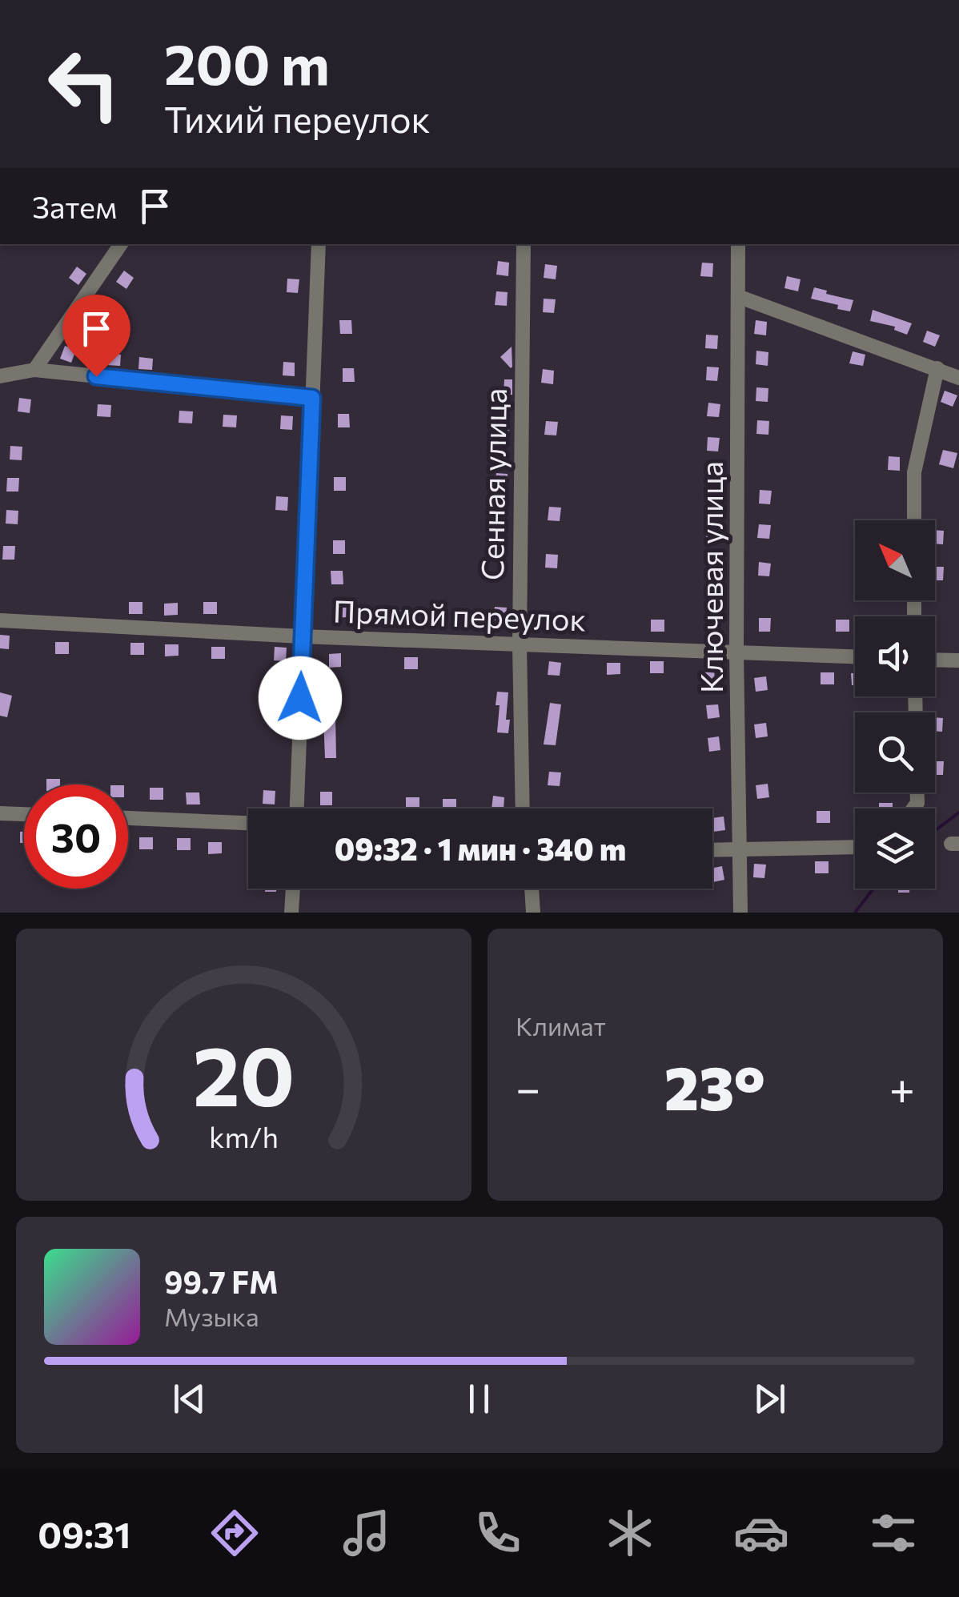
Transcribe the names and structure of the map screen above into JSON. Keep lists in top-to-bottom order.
{
  "streets": {
    "street": ["Сенная улица", "Ключевая улица", "Прямой переулок"]
  },
  "crossings": [
    ["Сенная улица", "Прямой переулок"],
    ["Ключевая улица", "Прямой переулок"]
  ],
  "north": "top left",
  "page": {
    "turn": ["200 m", "Тихий переулок"],
    "then": "Затем",
    "limit": "30",
    "trip": "09:32 · 1 мин · 340 m",
    "tile": "Климат",
    "heat": ["−", "23°", "+"],
    "song": ["99.7 FM", "Музыка"],
    "tabs": "09:31",
    "gauge": ["20", "km/h"]
  }
}
